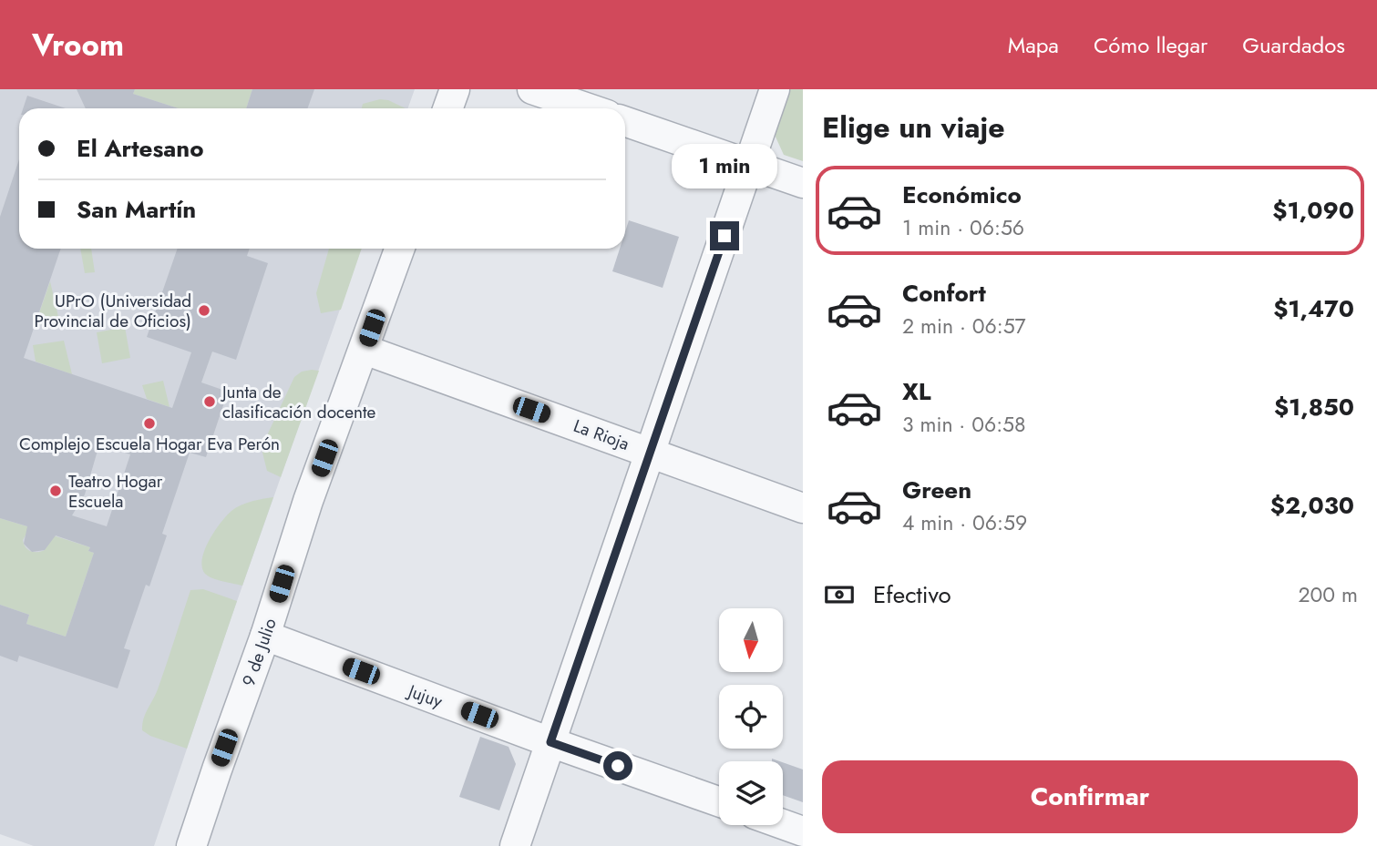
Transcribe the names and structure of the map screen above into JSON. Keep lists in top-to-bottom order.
{
  "streets": {
    "street": ["La Rioja", "9 de Julio", "Jujuy"]
  },
  "crossings": [
    ["La Rioja", "9 de Julio"],
    ["9 de Julio", "Jujuy"]
  ],
  "places": [
    "UPrO (Universidad Provincial de Oficios)",
    "Junta de clasificación docente",
    "Complejo Escuela Hogar Eva Perón",
    "Teatro Hogar Escuela"
  ],
  "north": "bottom",
  "page": {
    "header": "Vroom",
    "nav": ["Mapa", "Cómo llegar", "Guardados"],
    "heading": "Elige un viaje",
    "banner": ["El Artesano", "San Martín"],
    "bubble": "1 min",
    "list": [
      {
        "name": "Económico",
        "note": "1 min · 06:56",
        "value": "$1,090"
      },
      {
        "name": "Confort",
        "note": "2 min · 06:57",
        "value": "$1,470"
      },
      {
        "name": "XL",
        "note": "3 min · 06:58",
        "value": "$1,850"
      },
      {
        "name": "Green",
        "note": "4 min · 06:59",
        "value": "$2,030"
      }
    ],
    "pay": ["Efectivo", "200 m"],
    "buttons": "Confirmar"
  }
}
